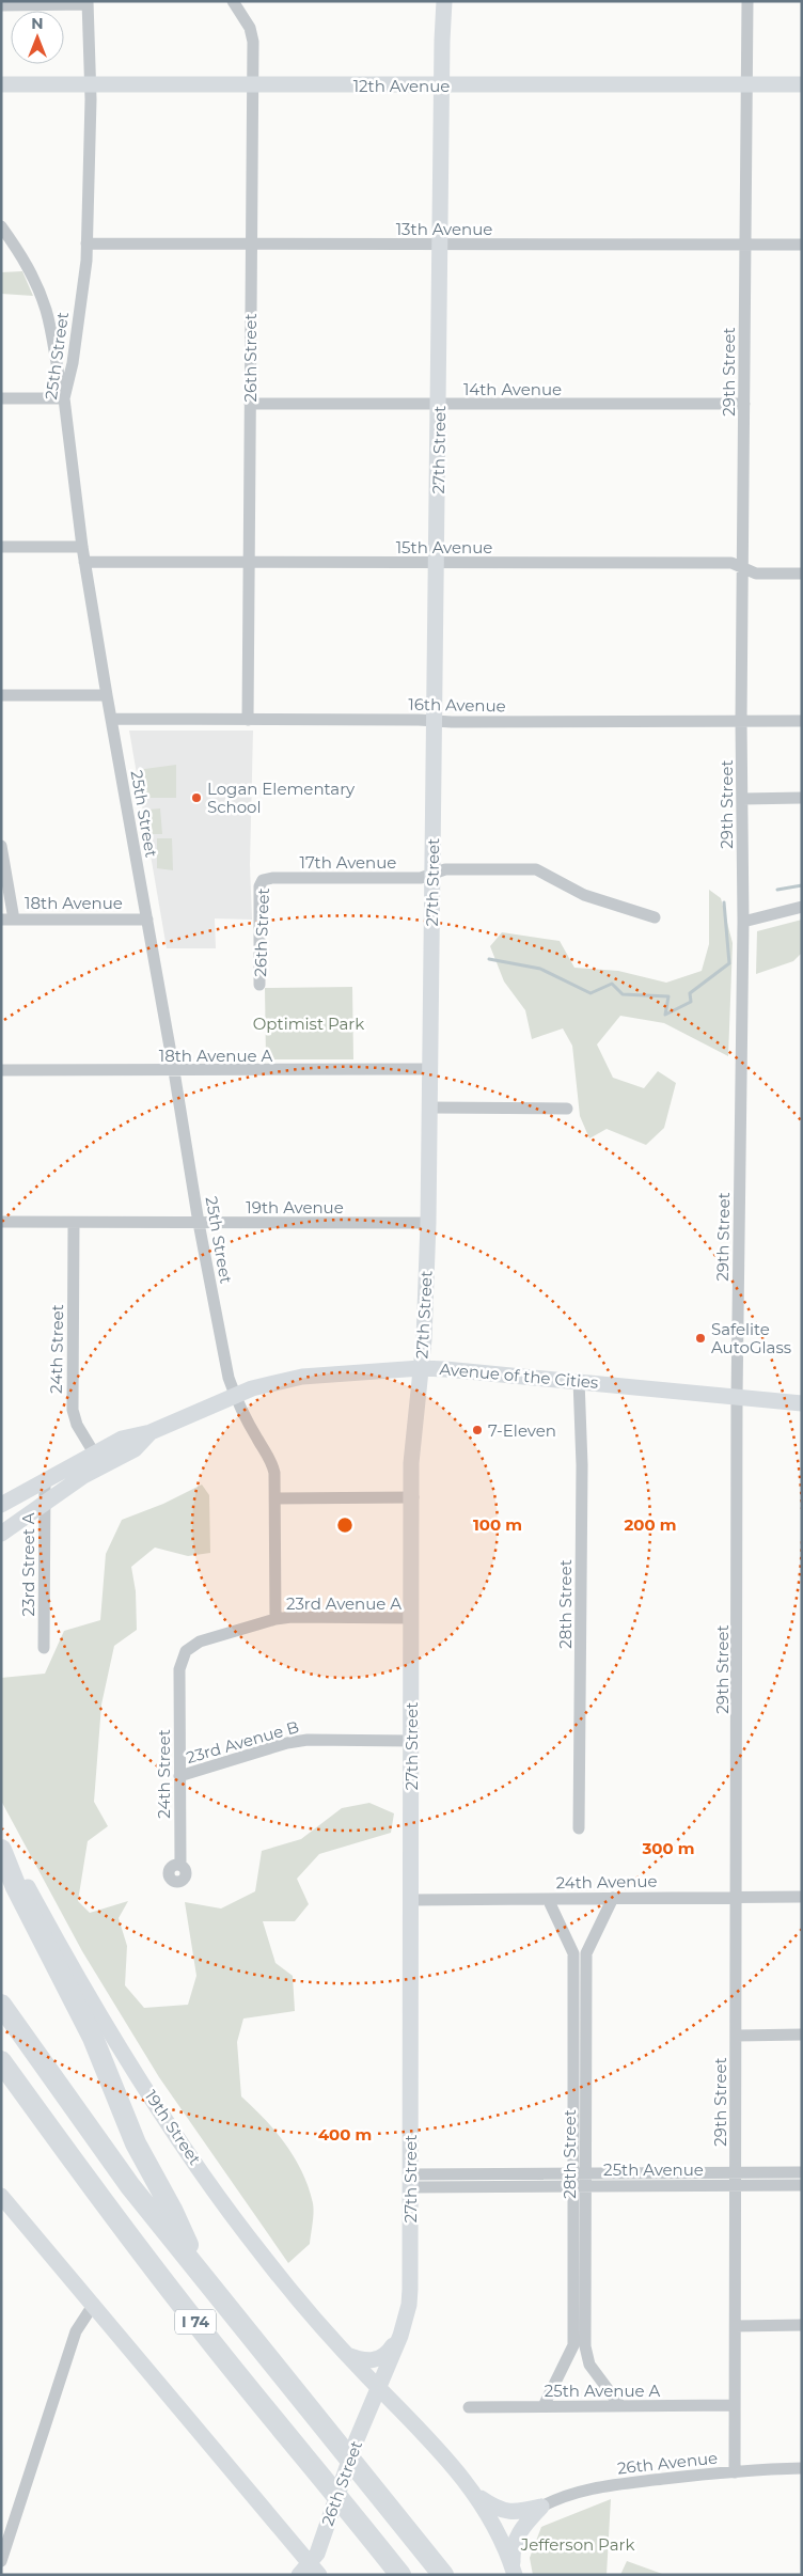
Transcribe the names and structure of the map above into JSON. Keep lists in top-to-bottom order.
{
  "streets": {
    "highway": ["I 74"],
    "street": [
      "12th Avenue",
      "13th Avenue",
      "25th Street",
      "26th Street",
      "29th Street",
      "14th Avenue",
      "27th Street",
      "15th Avenue",
      "16th Avenue",
      "17th Avenue",
      "18th Avenue",
      "18th Avenue A",
      "19th Avenue",
      "24th Street",
      "Avenue of the Cities",
      "23rd Street A",
      "23rd Avenue A",
      "28th Street",
      "23rd Avenue B",
      "24th Avenue",
      "19th Street",
      "25th Avenue",
      "25th Avenue A",
      "26th Avenue"
    ]
  },
  "crossings": [
    ["12th Avenue", "25th Street"],
    ["12th Avenue", "26th Street"],
    ["12th Avenue", "29th Street"],
    ["12th Avenue", "27th Street"],
    ["13th Avenue", "25th Street"],
    ["13th Avenue", "26th Street"],
    ["13th Avenue", "29th Street"],
    ["13th Avenue", "27th Street"],
    ["25th Street", "15th Avenue"],
    ["25th Street", "16th Avenue"],
    ["25th Street", "18th Avenue"],
    ["25th Street", "18th Avenue A"],
    ["25th Street", "19th Avenue"],
    ["25th Street", "Avenue of the Cities"],
    ["25th Street", "23rd Avenue A"],
    ["26th Street", "14th Avenue"],
    ["26th Street", "27th Street"],
    ["26th Street", "15th Avenue"],
    ["26th Street", "16th Avenue"],
    ["26th Street", "17th Avenue"],
    ["26th Street", "19th Street"],
    ["29th Street", "14th Avenue"],
    ["29th Street", "15th Avenue"],
    ["29th Street", "16th Avenue"],
    ["29th Street", "Avenue of the Cities"],
    ["29th Street", "24th Avenue"],
    ["29th Street", "25th Avenue"],
    ["29th Street", "25th Avenue A"],
    ["29th Street", "26th Avenue"],
    ["14th Avenue", "27th Street"],
    ["27th Street", "15th Avenue"],
    ["27th Street", "16th Avenue"],
    ["27th Street", "17th Avenue"],
    ["27th Street", "18th Avenue A"],
    ["27th Street", "19th Avenue"],
    ["27th Street", "Avenue of the Cities"],
    ["27th Street", "23rd Avenue A"],
    ["27th Street", "23rd Avenue B"],
    ["27th Street", "24th Avenue"],
    ["27th Street", "19th Street"],
    ["27th Street", "25th Avenue"],
    ["19th Avenue", "24th Street"],
    ["24th Street", "Avenue of the Cities"],
    ["24th Street", "23rd Avenue A"],
    ["24th Street", "23rd Avenue B"],
    ["Avenue of the Cities", "23rd Street A"],
    ["Avenue of the Cities", "28th Street"],
    ["28th Street", "24th Avenue"],
    ["28th Street", "25th Avenue"],
    ["28th Street", "25th Avenue A"]
  ],
  "parks": ["Optimist Park", "Jefferson Park"],
  "places": ["Logan Elementary School", "Safelite AutoGlass", "7-Eleven"],
  "north": "top",
  "rings": [
    "100 m",
    "200 m",
    "300 m",
    "400 m"
  ]
}
